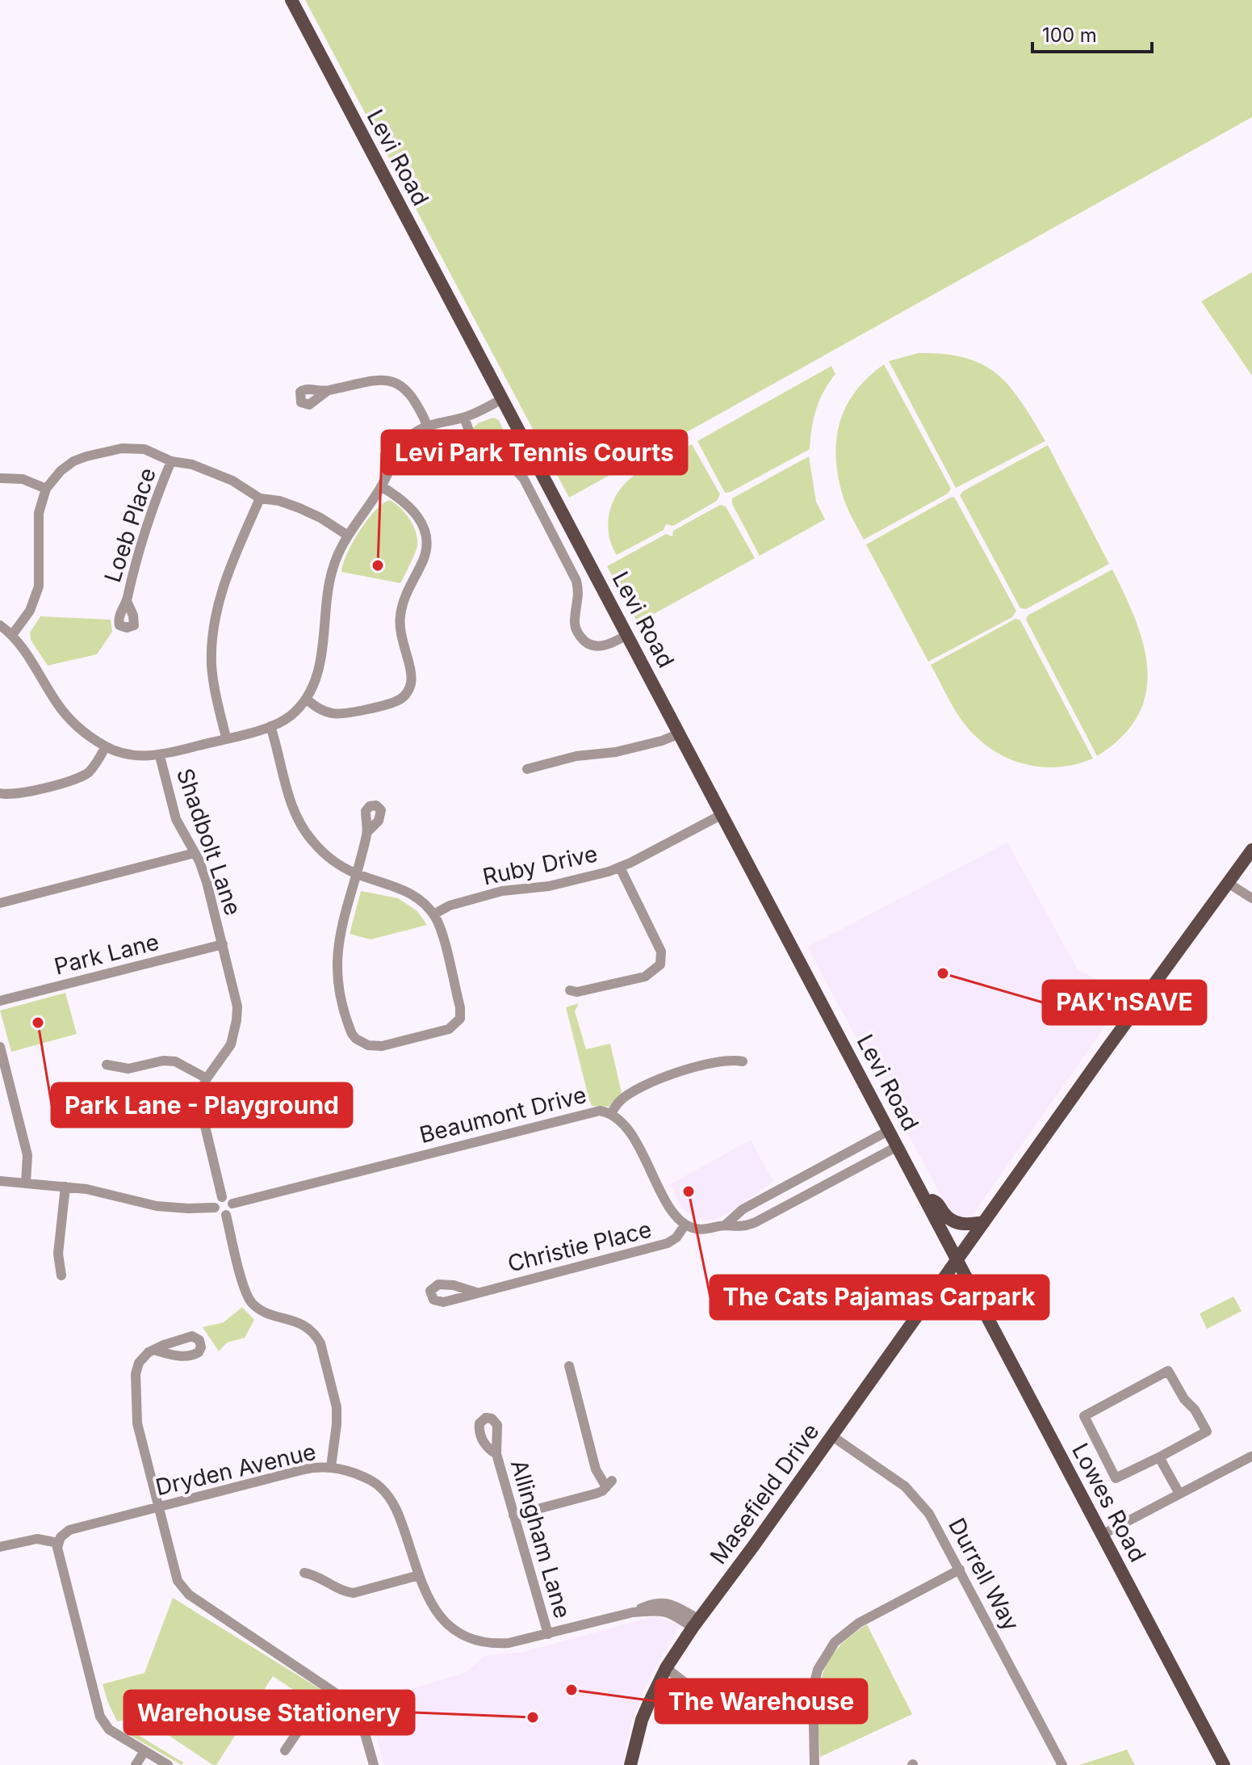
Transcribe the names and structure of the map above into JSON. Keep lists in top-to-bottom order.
{
  "streets": {
    "main road": ["Levi Road", "Masefield Drive", "Lowes Road"],
    "street": [
      "Loeb Place",
      "Shadbolt Lane",
      "Ruby Drive",
      "Park Lane",
      "Beaumont Drive",
      "Christie Place",
      "Dryden Avenue",
      "Allingham Lane",
      "Durrell Way"
    ]
  },
  "crossings": [
    ["Levi Road", "Ruby Drive"],
    ["Levi Road", "Masefield Drive"],
    ["Levi Road", "Lowes Road"],
    ["Shadbolt Lane", "Park Lane"],
    ["Shadbolt Lane", "Beaumont Drive"],
    ["Beaumont Drive", "Christie Place"],
    ["Dryden Avenue", "Masefield Drive"],
    ["Dryden Avenue", "Allingham Lane"],
    ["Masefield Drive", "Lowes Road"],
    ["Masefield Drive", "Durrell Way"]
  ],
  "places": [
    "Levi Park Tennis Courts",
    "PAK'nSAVE",
    "Park Lane - Playground",
    "The Cats Pajamas Carpark",
    "The Warehouse",
    "Warehouse Stationery"
  ],
  "scale_bar": "100 m"
}
